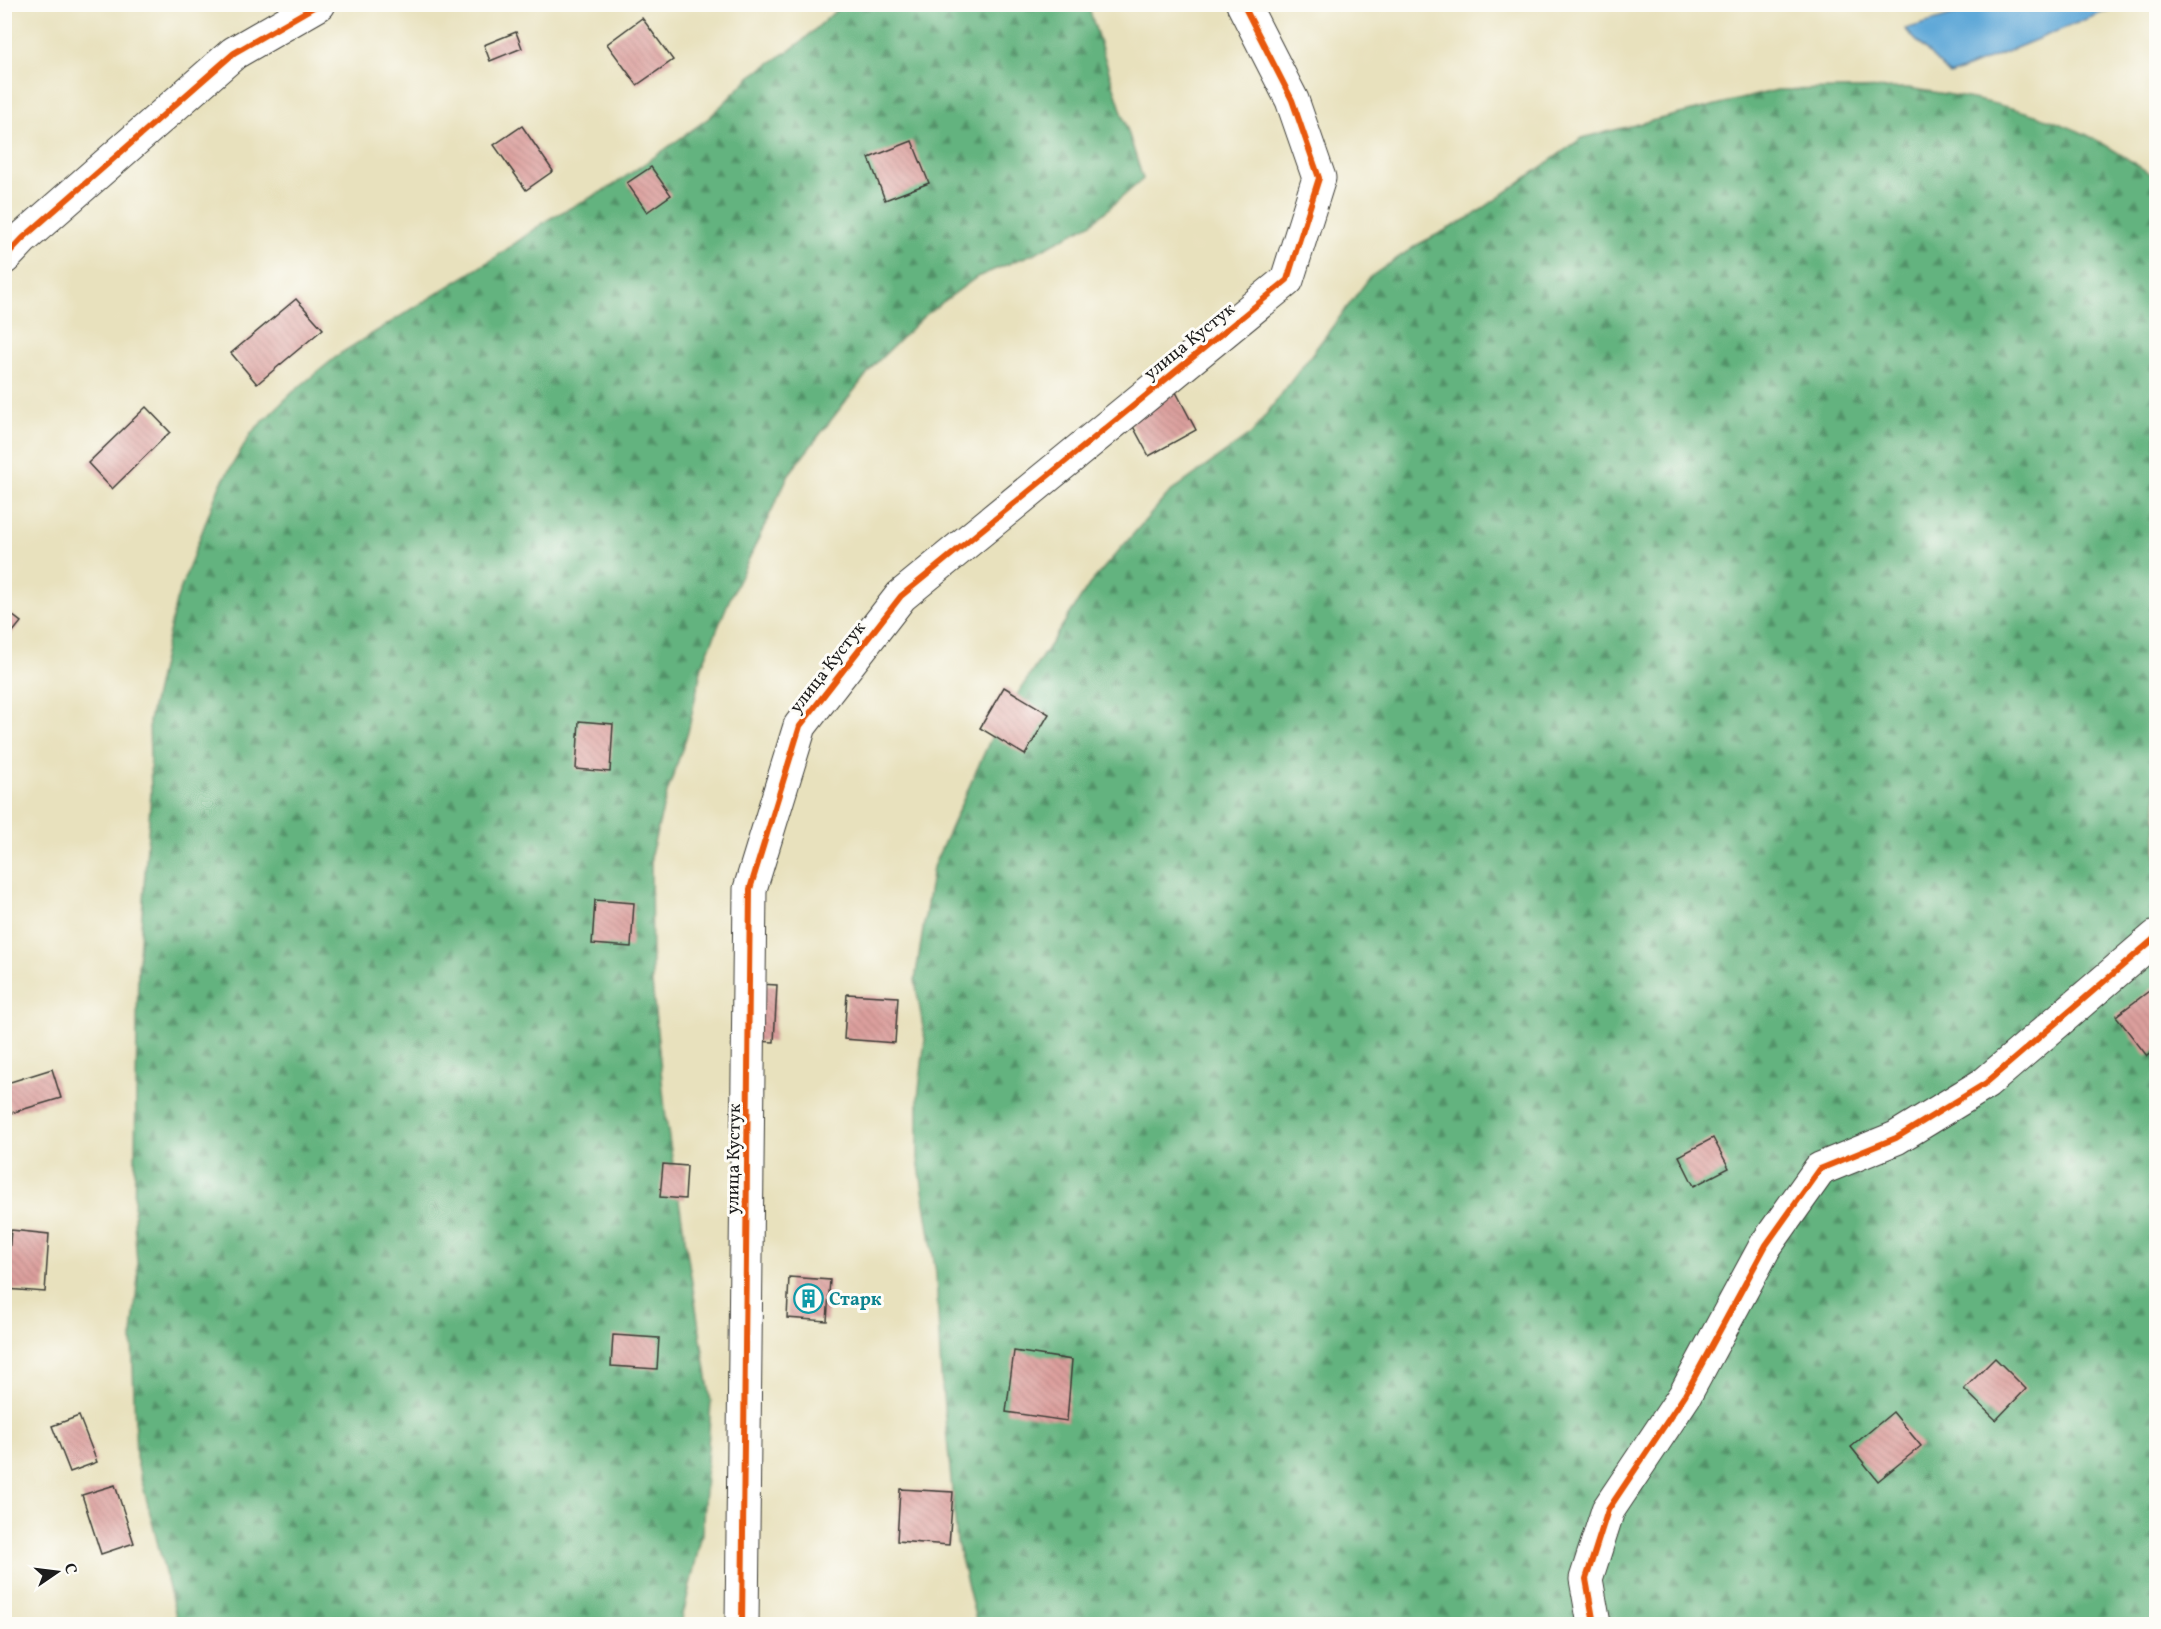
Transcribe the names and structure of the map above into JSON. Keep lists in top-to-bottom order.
{
  "streets": {
    "street": ["улица Кустук"]
  },
  "places": {
    "building": ["Старк"]
  },
  "north": "right"
}
